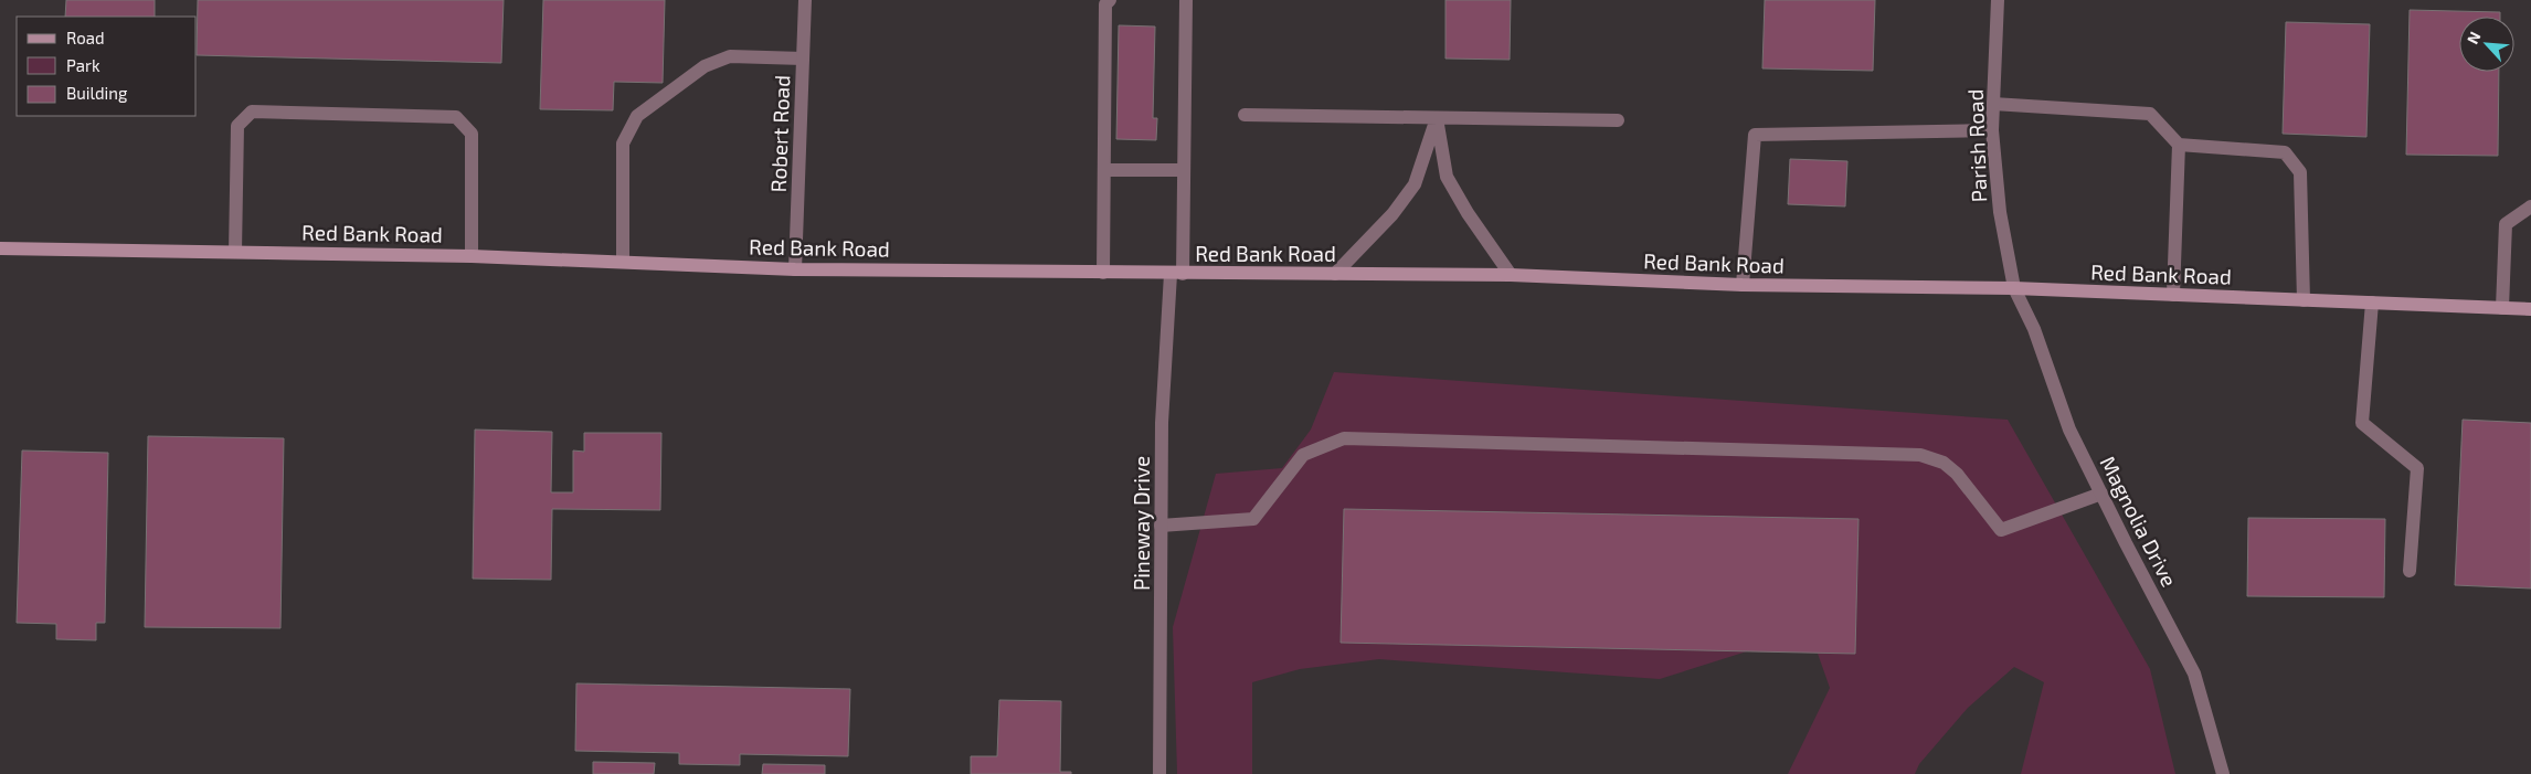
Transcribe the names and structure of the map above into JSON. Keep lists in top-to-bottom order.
{
  "streets": {
    "main road": ["Red Bank Road"],
    "street": [
      "Robert Road",
      "Parish Road",
      "Magnolia Drive",
      "Pineway Drive"
    ]
  },
  "crossings": [
    ["Robert Road", "Red Bank Road"],
    ["Parish Road", "Red Bank Road"],
    ["Parish Road", "Magnolia Drive"],
    ["Red Bank Road", "Magnolia Drive"],
    ["Red Bank Road", "Pineway Drive"]
  ],
  "legend": ["Road", "Park", "Building"],
  "north": "top left"
}
